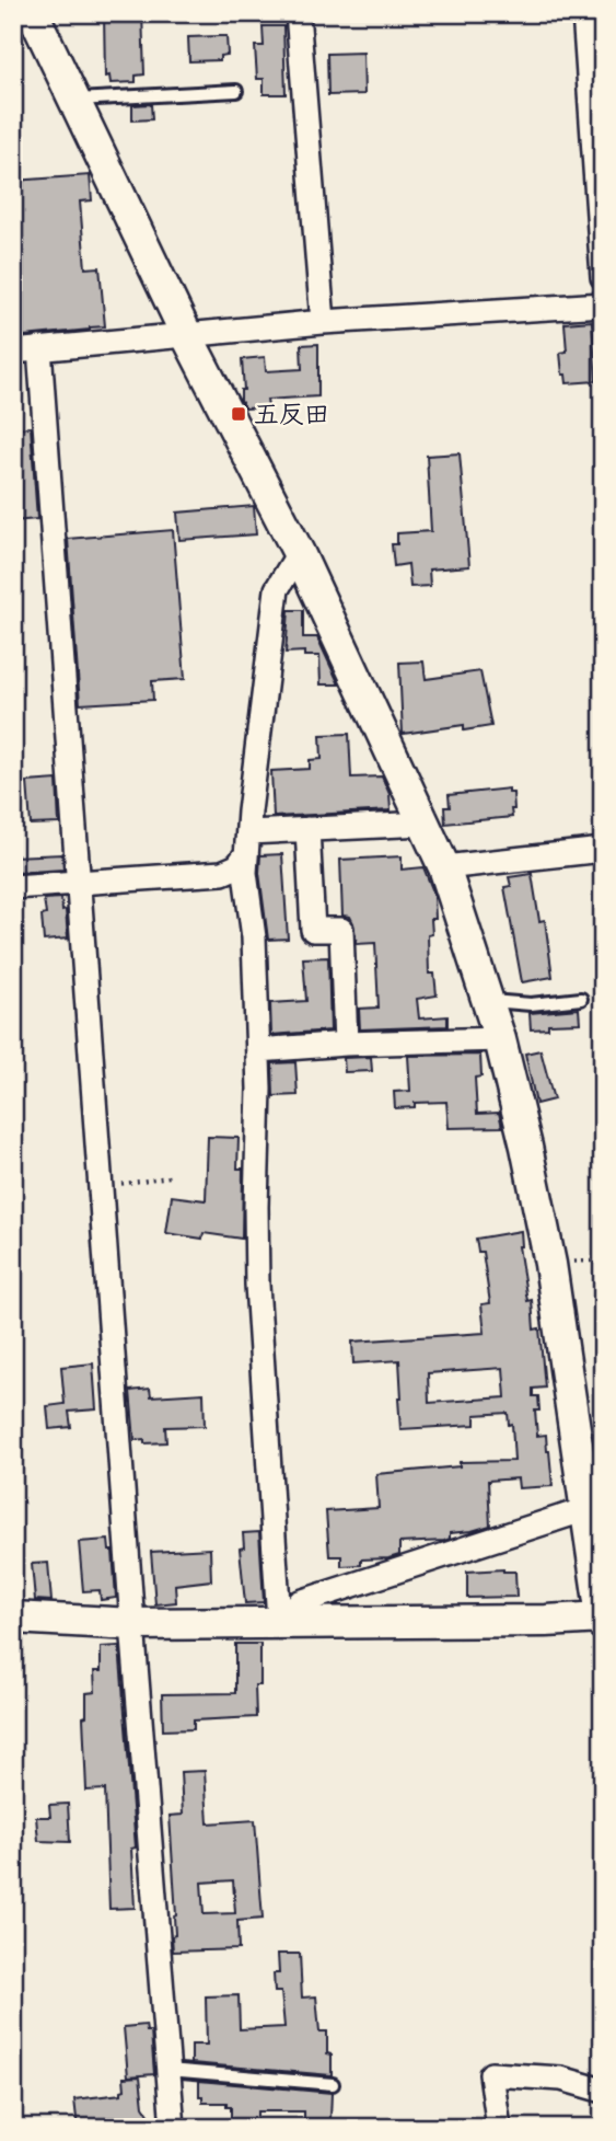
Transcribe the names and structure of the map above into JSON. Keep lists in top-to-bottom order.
{
  "places": {
    "transit": ["五反田"]
  }
}
